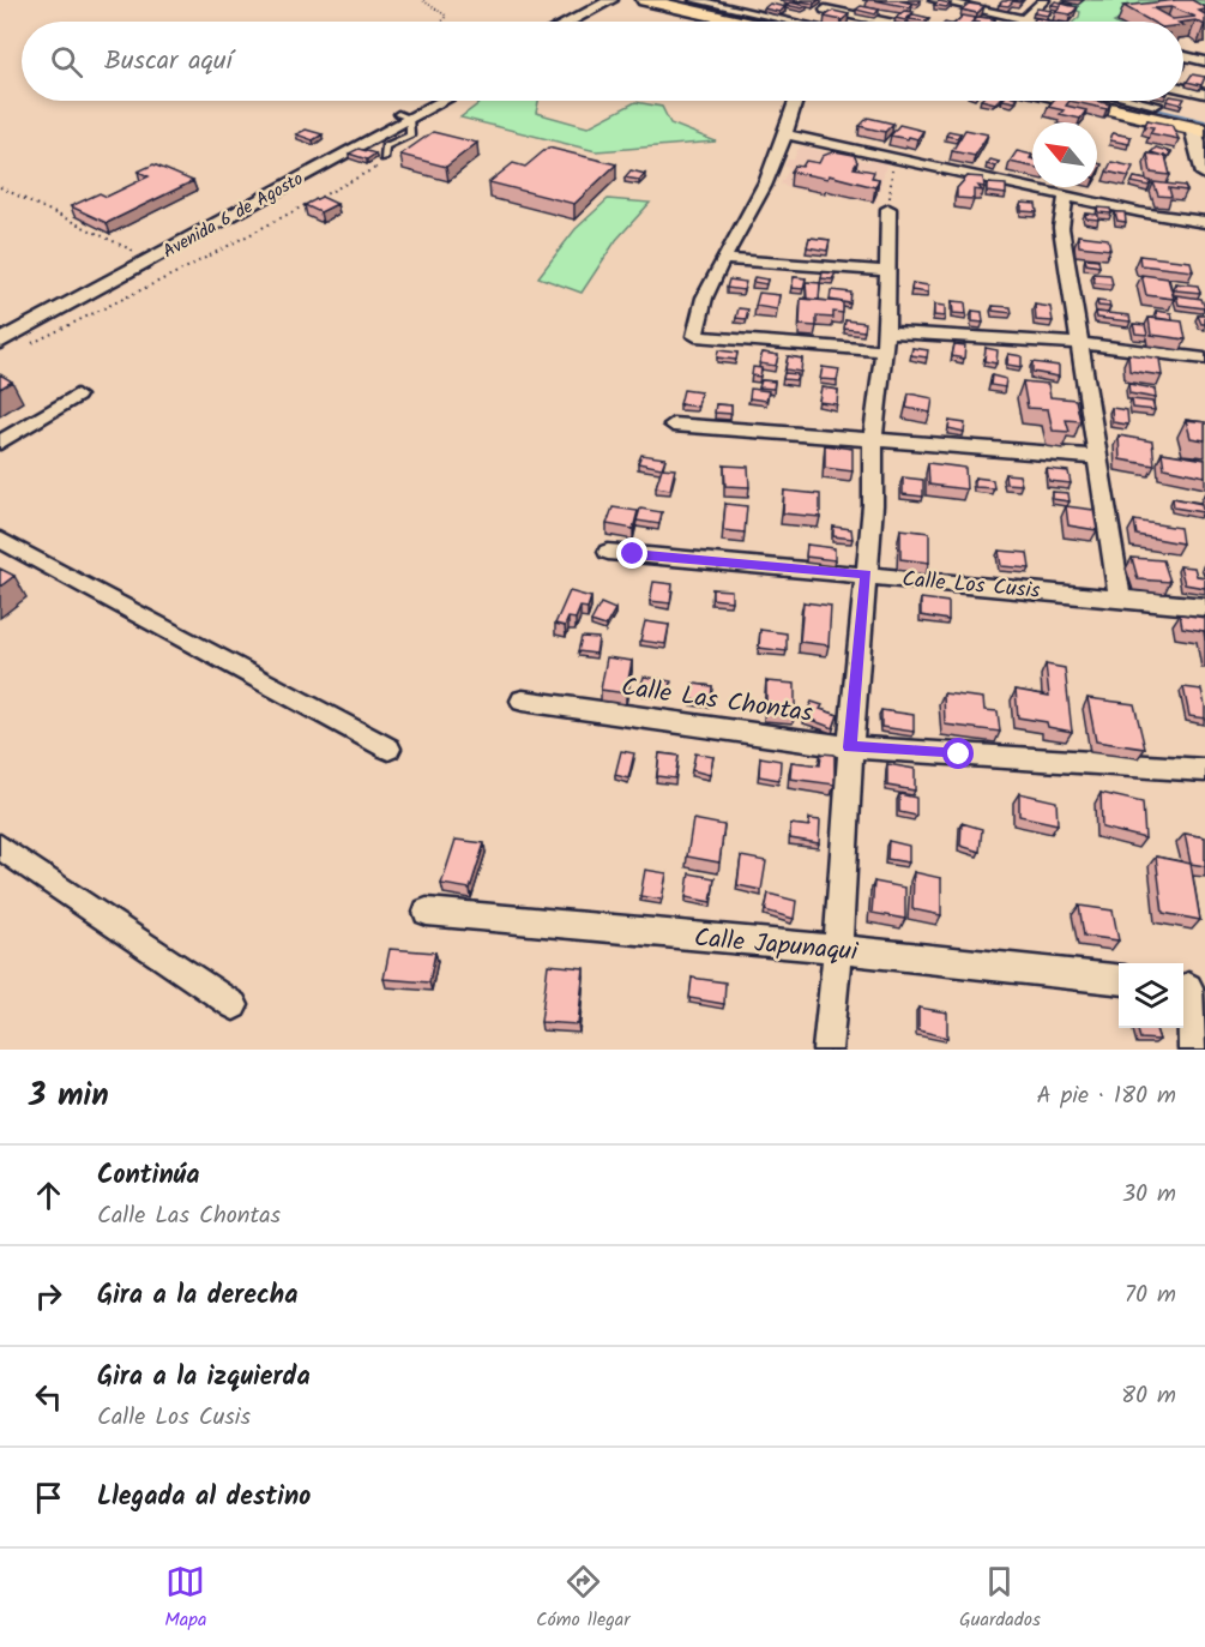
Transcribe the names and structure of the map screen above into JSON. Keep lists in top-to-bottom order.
{
  "streets": {
    "street": [
      "Avenida 6 de Agosto",
      "Calle Los Cusis",
      "Calle Las Chontas",
      "Calle Japunaqui"
    ]
  },
  "north": "top left",
  "page": {
    "search": "Buscar aquí",
    "heading": ["3 min", "A pie · 180 m"],
    "list": [
      ["Continúa", "Calle Las Chontas", "30 m"],
      ["Gira a la derecha", "70 m"],
      ["Gira a la izquierda", "Calle Los Cusis", "80 m"],
      "Llegada al destino"
    ],
    "nav": ["Mapa", "Cómo llegar", "Guardados"]
  }
}
